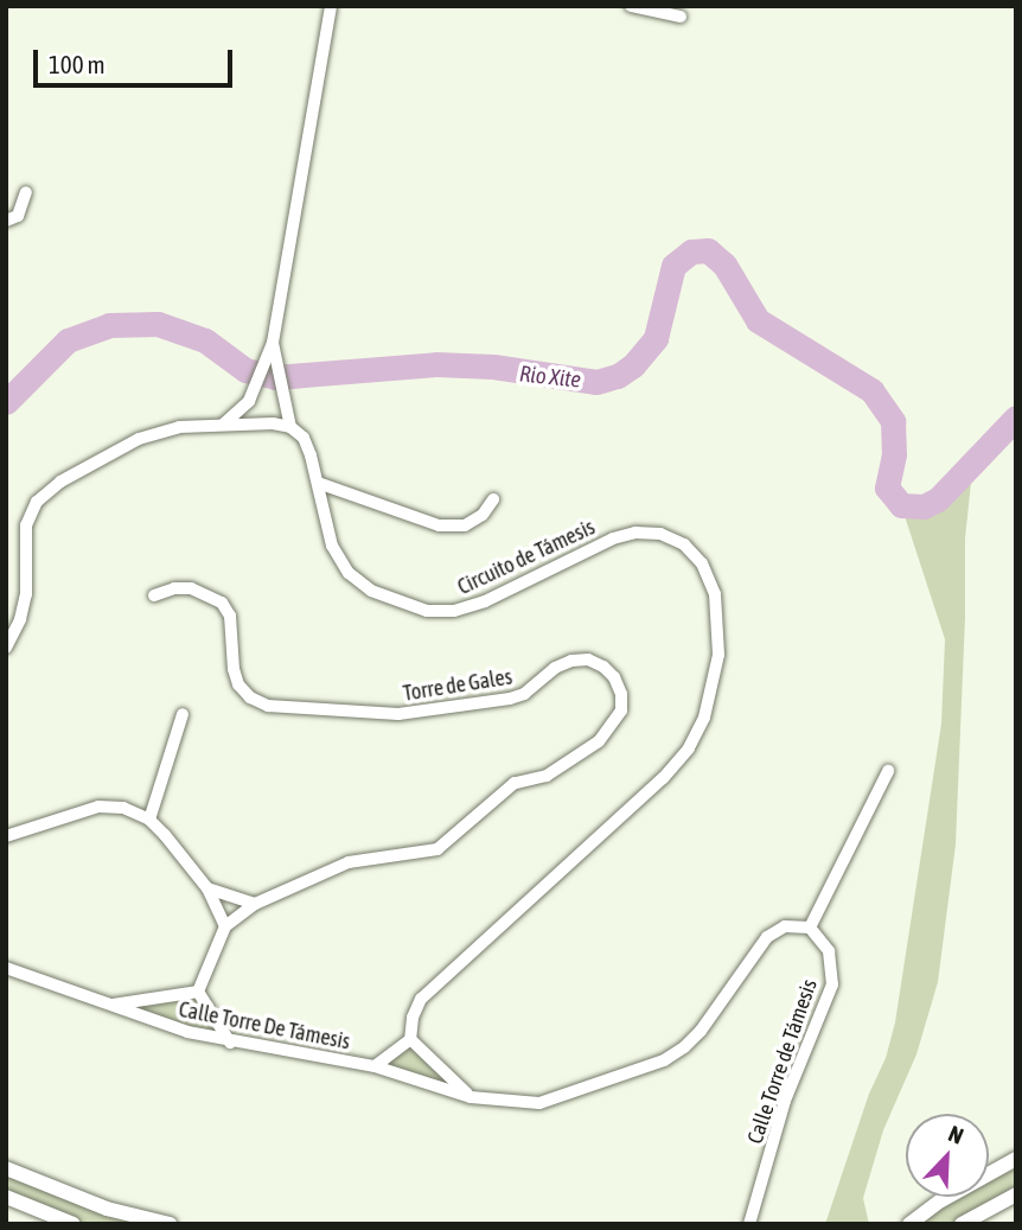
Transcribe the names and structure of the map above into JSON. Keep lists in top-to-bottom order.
{
  "streets": {
    "street": [
      "Circuito de Támesis",
      "Torre de Gales",
      "Calle Torre De Támesis",
      "Calle Torre de Támesis"
    ]
  },
  "water": ["Rio Xite"],
  "scale_bar": "100 m",
  "north": "top right"
}
